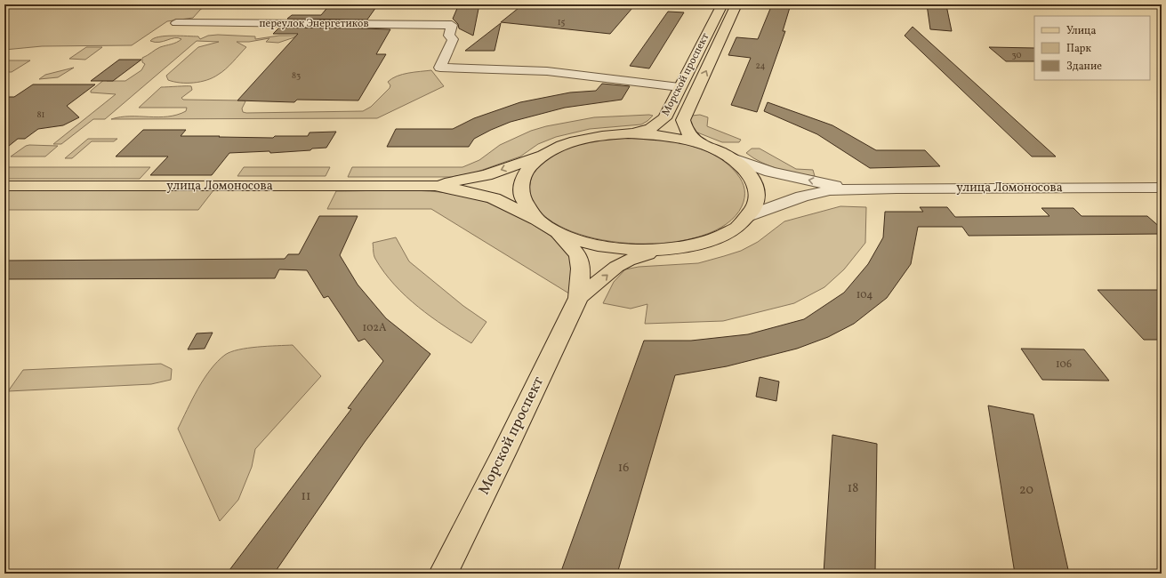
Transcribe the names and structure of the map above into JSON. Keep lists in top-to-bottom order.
{
  "streets": {
    "main road": ["Морской проспект", "улица Ломоносова"],
    "street": ["переулок Энергетиков"]
  },
  "crossings": [
    ["переулок Энергетиков", "Морской проспект"]
  ],
  "house_numbers": [
    "15",
    "30",
    "24",
    "83",
    "81",
    "104",
    "102А",
    "106",
    "16",
    "18",
    "20",
    "11"
  ],
  "legend": ["Улица", "Парк", "Здание"]
}
